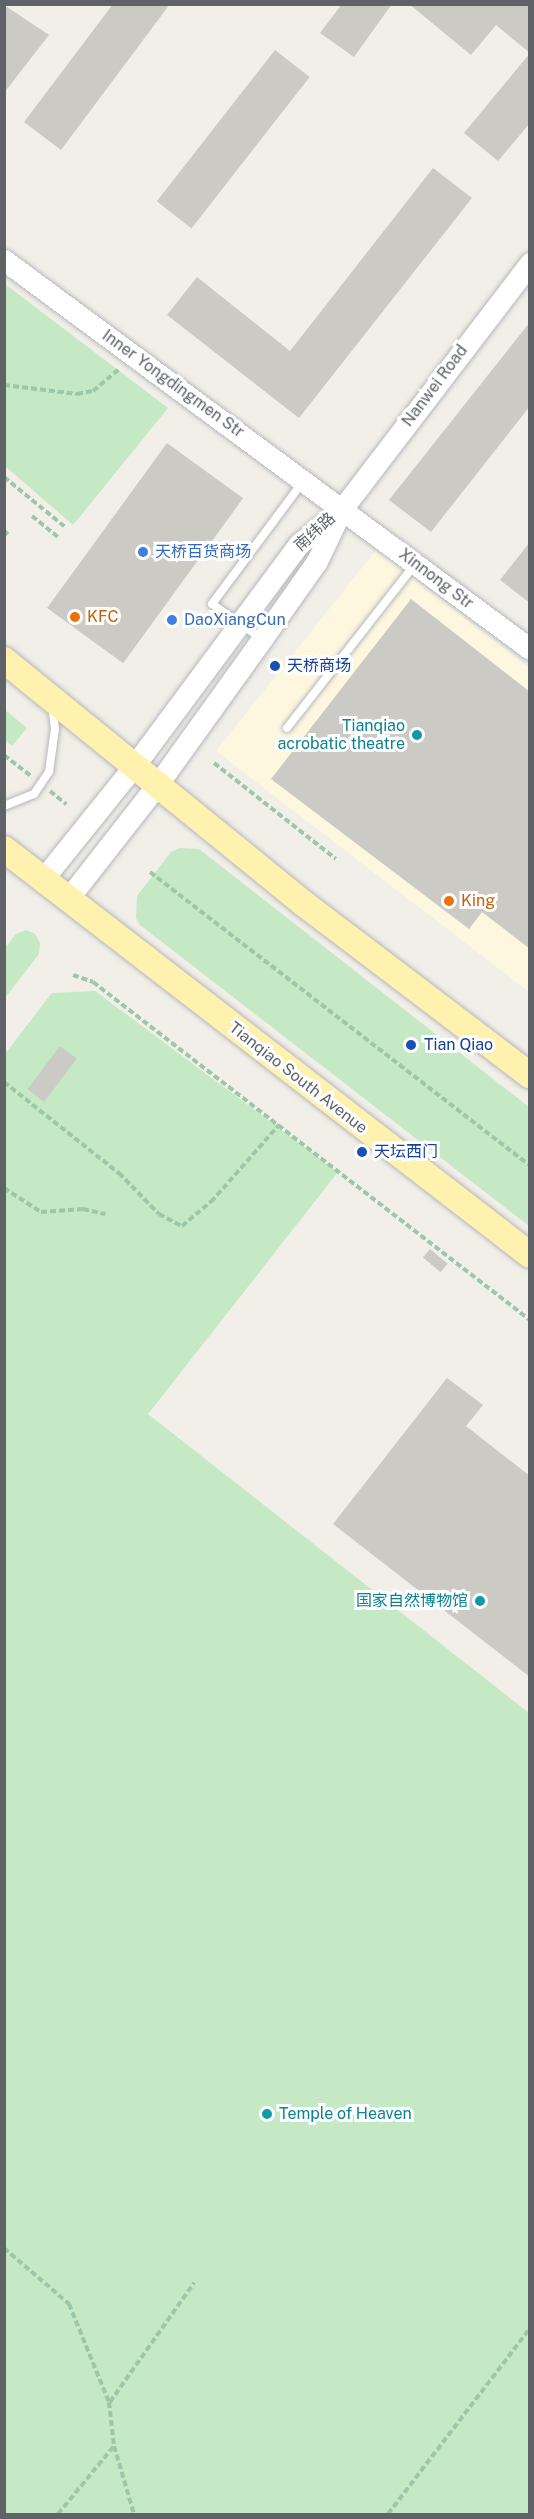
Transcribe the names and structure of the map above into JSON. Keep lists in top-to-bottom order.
{
  "streets": {
    "main road": ["Tianqiao South Avenue"],
    "street": [
      "Inner Yongdingmen Str",
      "Nanwei Road",
      "南纬路",
      "Xinnong Str"
    ]
  },
  "crossings": [
    ["Inner Yongdingmen Str", "Nanwei Road"],
    ["Inner Yongdingmen Str", "南纬路"],
    ["Inner Yongdingmen Str", "Xinnong Str"],
    ["Nanwei Road", "南纬路"],
    ["Nanwei Road", "Xinnong Str"],
    ["南纬路", "Xinnong Str"],
    ["南纬路", "Tianqiao South Avenue"]
  ],
  "places": [
    "天桥百货商场",
    "KFC",
    "DaoXiangCun",
    "天桥商场",
    "Tianqiao acrobatic theatre",
    "King",
    "Tian Qiao",
    "天坛西门",
    "国家自然博物馆",
    "Temple of Heaven"
  ]
}
